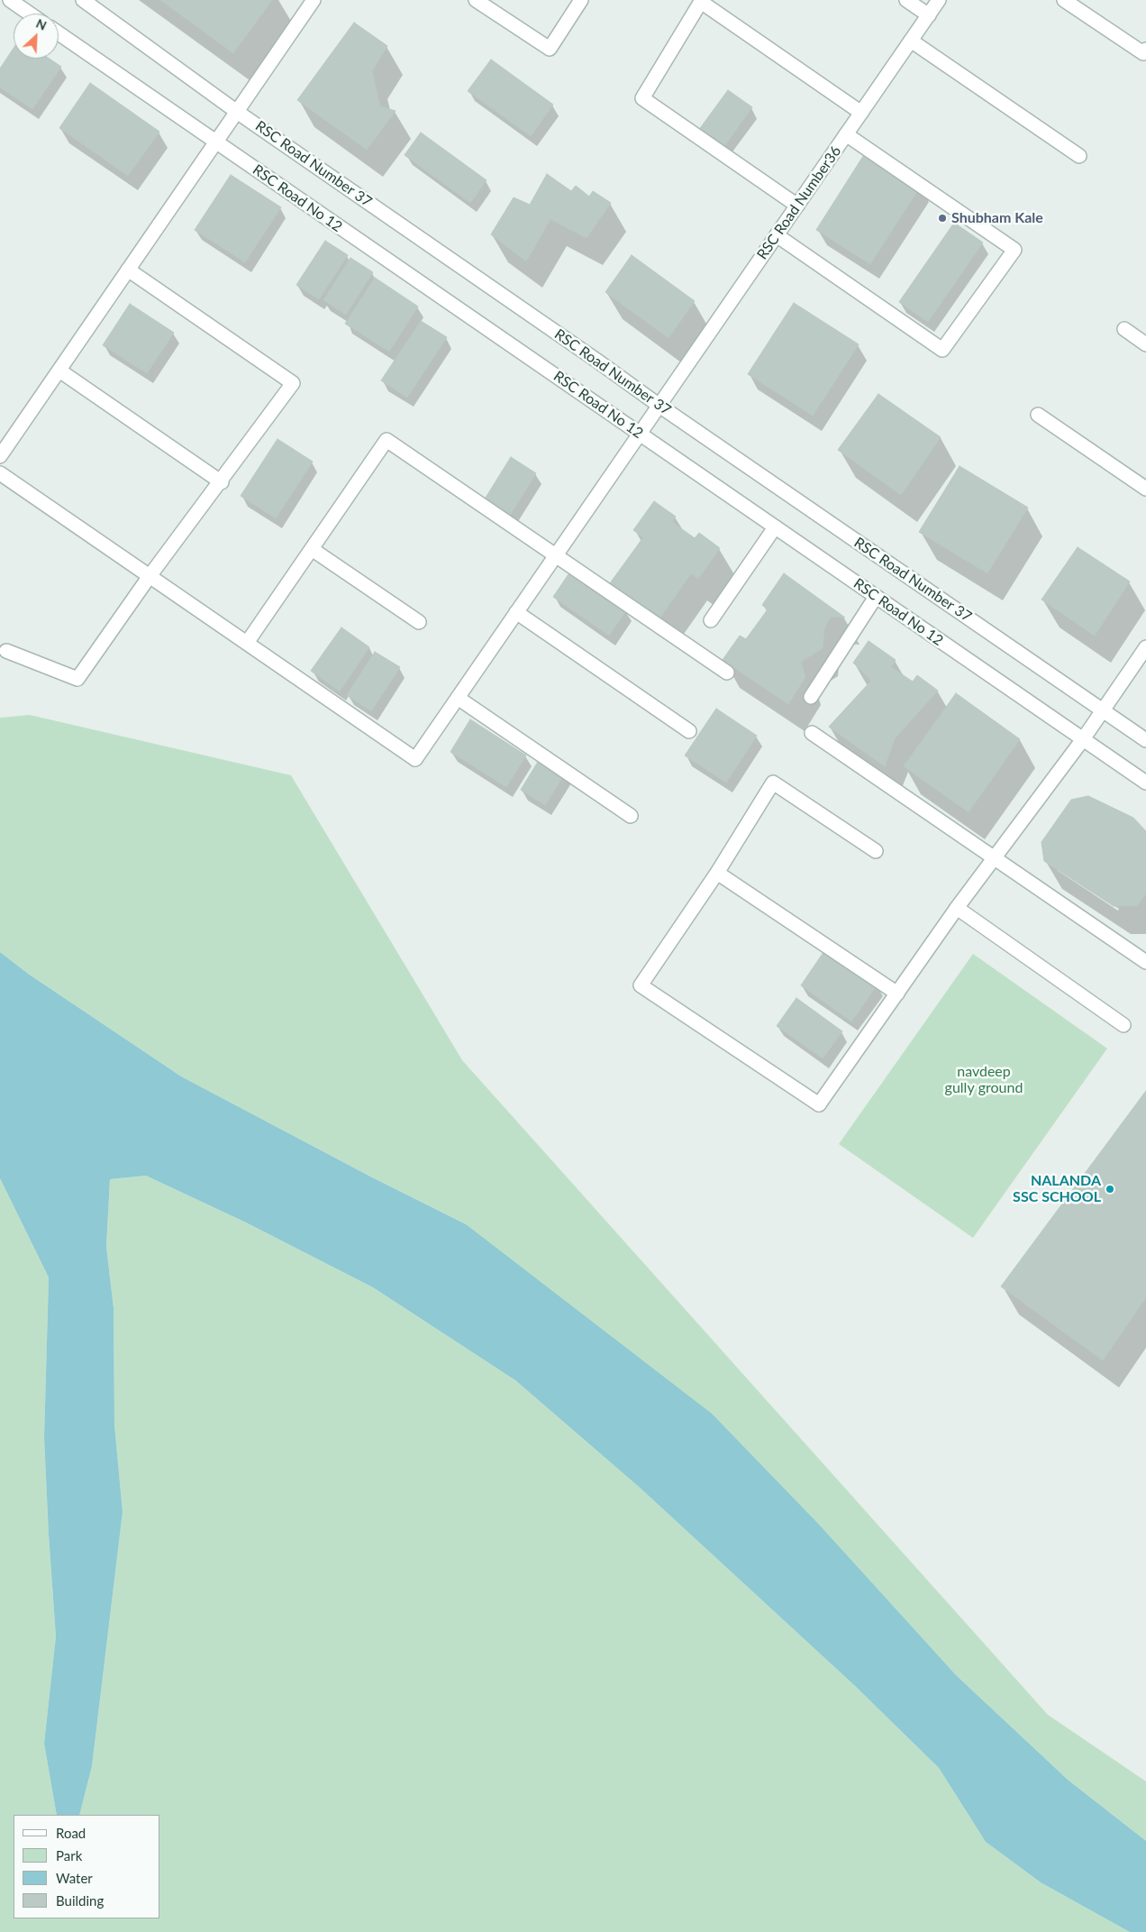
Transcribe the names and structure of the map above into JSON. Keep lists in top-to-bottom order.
{
  "streets": {
    "street": ["RSC Road Number 37", "RSC Road No 12", "RSC Road Number36"]
  },
  "crossings": [
    ["RSC Road Number 37", "RSC Road Number36"],
    ["RSC Road No 12", "RSC Road Number36"]
  ],
  "parks": ["navdeep gully ground"],
  "places": ["Shubham Kale", "NALANDA SSC SCHOOL"],
  "legend": [
    "Road",
    "Park",
    "Water",
    "Building"
  ],
  "north": "top right"
}
